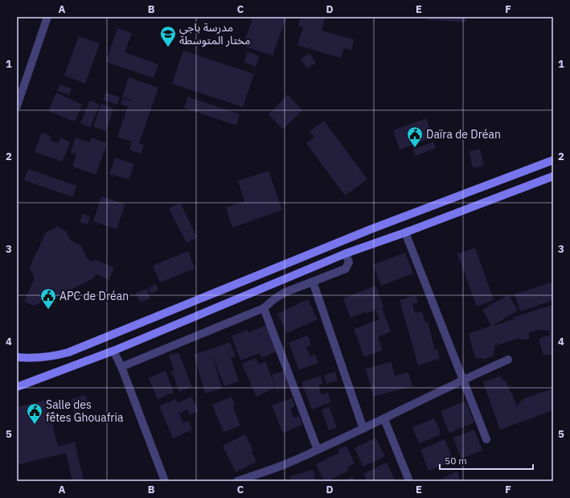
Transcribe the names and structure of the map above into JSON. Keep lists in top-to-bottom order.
{
  "places": {
    "school or university": ["مدرسة باجي مختار المتوسطة"],
    "public building": ["Daïra de Dréan", "APC de Dréan", "Salle des fêtes Ghouafria"]
  },
  "scale_bar": "50 m",
  "grid": {
    "columns": [
      "A",
      "B",
      "C",
      "D",
      "E",
      "F"
    ],
    "rows": [
      "1",
      "2",
      "3",
      "4",
      "5"
    ]
  }
}
